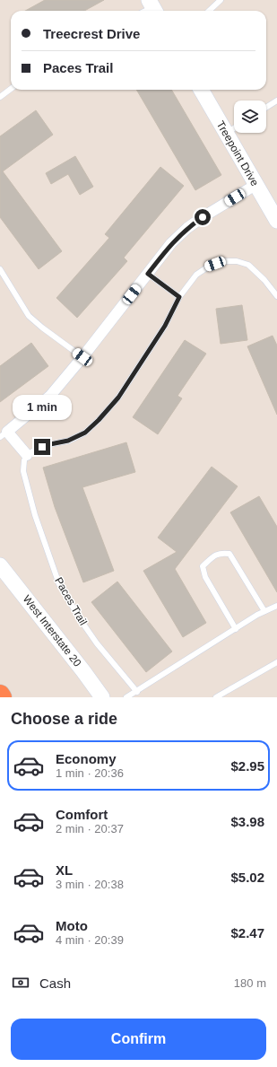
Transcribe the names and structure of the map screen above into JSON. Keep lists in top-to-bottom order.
{
  "streets": {
    "main road": ["Treepoint Drive", "West Interstate 20"],
    "lane": ["Paces Trail"]
  },
  "page": {
    "banner": ["Treecrest Drive", "Paces Trail"],
    "bubble": "1 min",
    "heading": "Choose a ride",
    "list": [
      {
        "name": "Economy",
        "note": "1 min · 20:36",
        "value": "$2.95"
      },
      {
        "name": "Comfort",
        "note": "2 min · 20:37",
        "value": "$3.98"
      },
      {
        "name": "XL",
        "note": "3 min · 20:38",
        "value": "$5.02"
      },
      {
        "name": "Moto",
        "note": "4 min · 20:39",
        "value": "$2.47"
      }
    ],
    "pay": ["Cash", "180 m"],
    "buttons": "Confirm"
  }
}
